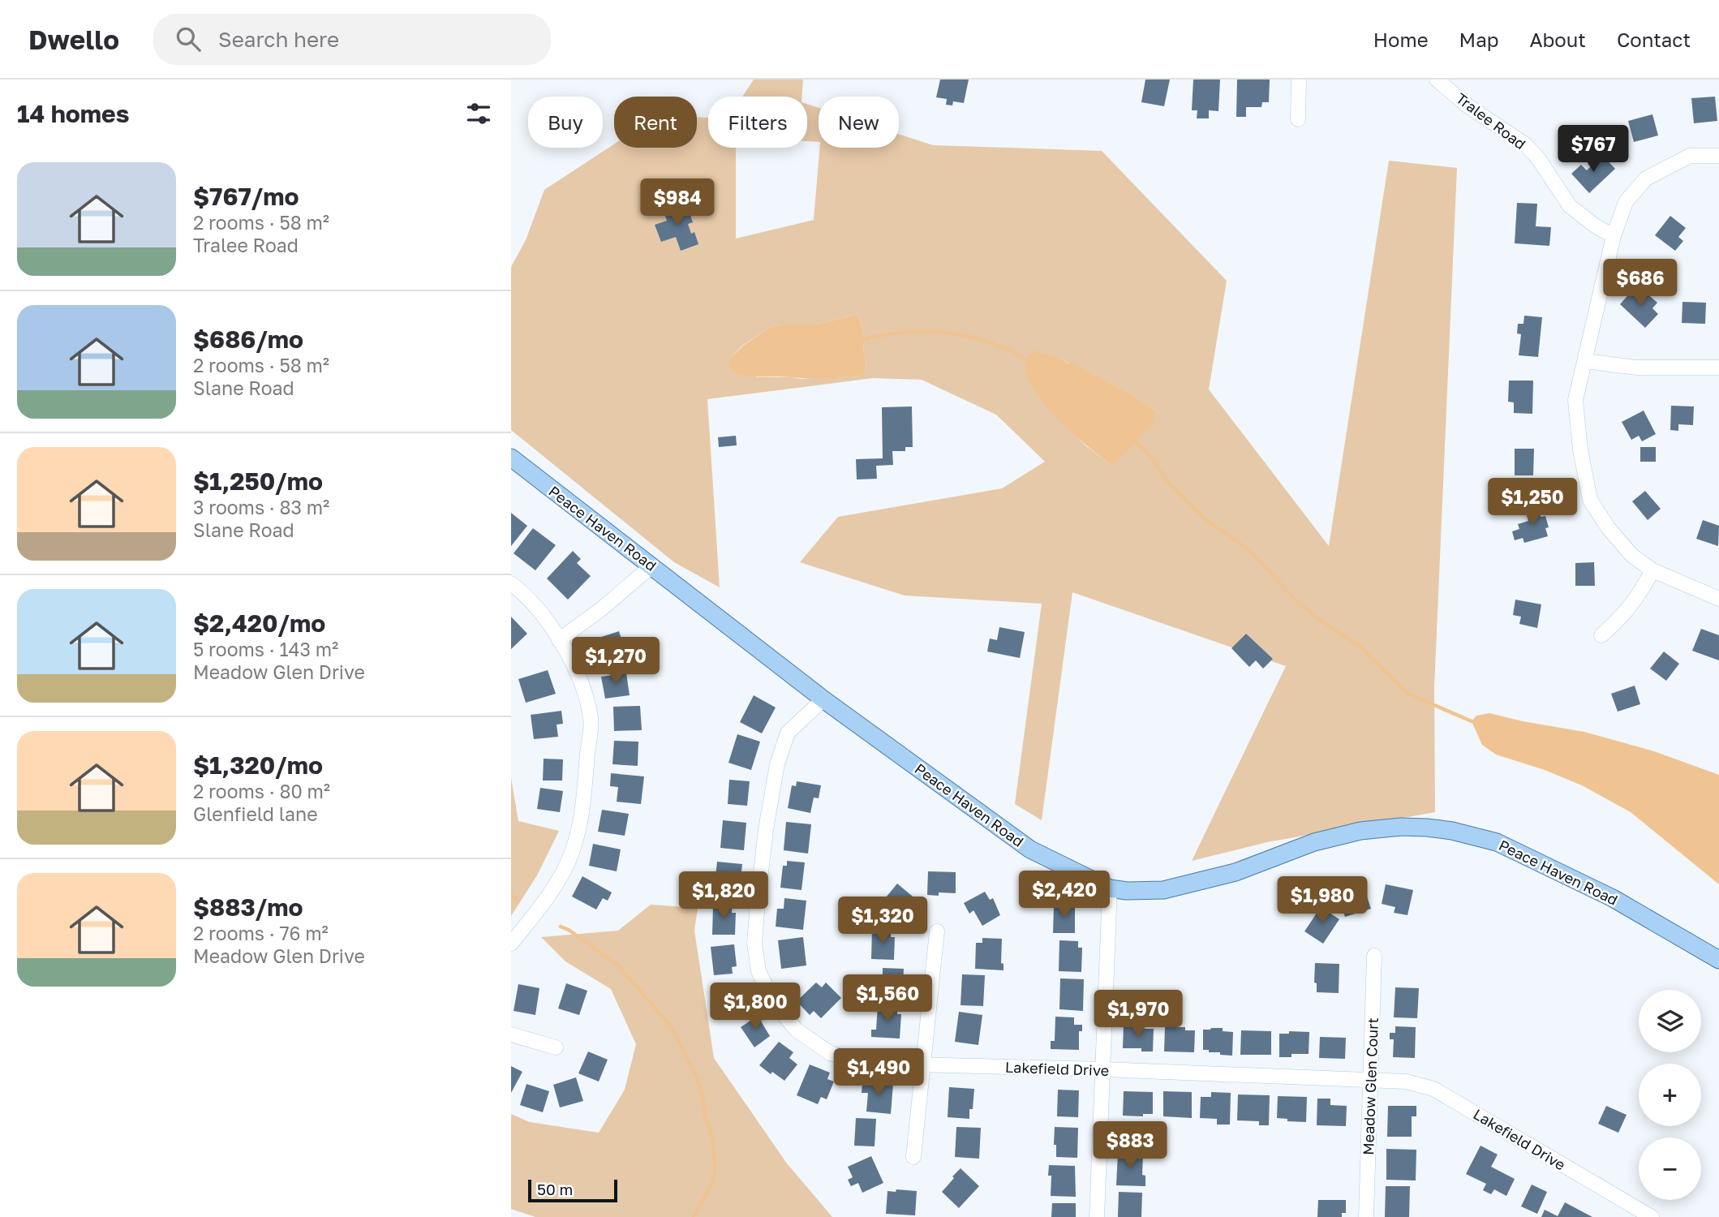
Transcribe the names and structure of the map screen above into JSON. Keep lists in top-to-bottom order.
{
  "streets": {
    "main road": ["Peace Haven Road"],
    "street": ["Tralee Road", "Lakefield Drive", "Meadow Glen Court"]
  },
  "crossings": [
    ["Peace Haven Road", "Lakefield Drive"],
    ["Lakefield Drive", "Meadow Glen Court"]
  ],
  "scale_bar": "50 m",
  "page": {
    "header": "Dwello",
    "search": "Search here",
    "nav": [
      "Home",
      "Map",
      "About",
      "Contact"
    ],
    "heading": "14 homes",
    "chip": [
      "Buy",
      "Rent",
      "Filters",
      "New"
    ],
    "price": [
      "$767",
      "$984",
      "$686",
      "$1,250",
      "$1,270",
      "$2,420",
      "$1,820",
      "$1,980",
      "$1,320",
      "$1,560",
      "$1,800",
      "$1,970",
      "$1,490",
      "$883"
    ],
    "list": [
      {
        "name": "$767/mo",
        "note": "2 rooms · 58 m² · Tralee Road"
      },
      {
        "name": "$686/mo",
        "note": "2 rooms · 58 m² · Slane Road"
      },
      {
        "name": "$1,250/mo",
        "note": "3 rooms · 83 m² · Slane Road"
      },
      {
        "name": "$2,420/mo",
        "note": "5 rooms · 143 m² · Meadow Glen Drive"
      },
      {
        "name": "$1,320/mo",
        "note": "2 rooms · 80 m² · Glenfield lane"
      },
      {
        "name": "$883/mo",
        "note": "2 rooms · 76 m² · Meadow Glen Drive"
      }
    ],
    "map_buttons": ["+", "−"],
    "scale": "50 m"
  }
}
